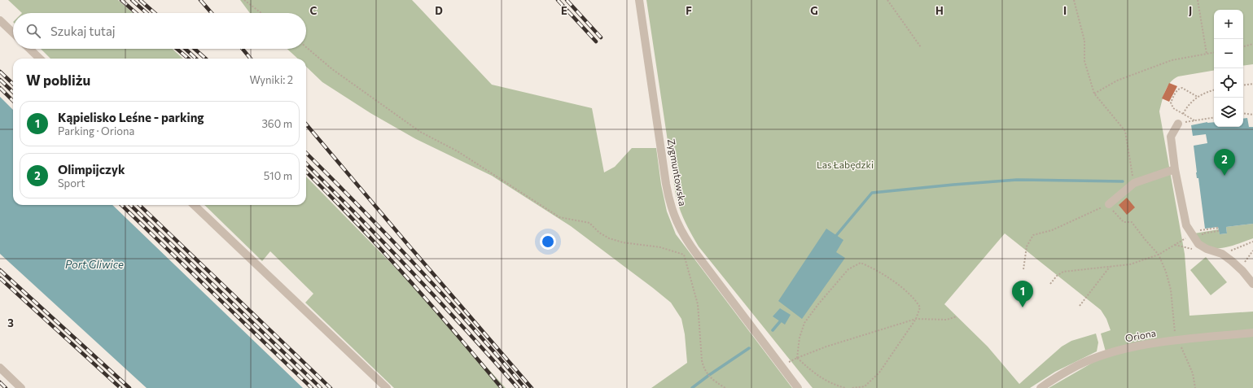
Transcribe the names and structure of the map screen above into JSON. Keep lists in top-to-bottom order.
{
  "streets": {
    "street": ["Zygmuntowska", "Oriona"]
  },
  "water": ["Port Gliwice"],
  "parks": ["Las Łabędzki"],
  "page": {
    "map_buttons": ["+", "−"],
    "search": "Szukaj tutaj",
    "heading": ["W pobliżu", "Wyniki: 2"],
    "list": [
      {
        "mark": "1",
        "name": "Kąpielisko Leśne - parking",
        "note": "Parking · Oriona",
        "value": "360 m"
      },
      {
        "mark": "2",
        "name": "Olimpijczyk",
        "note": "Sport",
        "value": "510 m"
      }
    ],
    "pins": ["2", "1"]
  },
  "grid": {
    "columns": [
      "C",
      "D",
      "E",
      "F",
      "G",
      "H",
      "I",
      "J"
    ],
    "rows": ["3"]
  }
}
